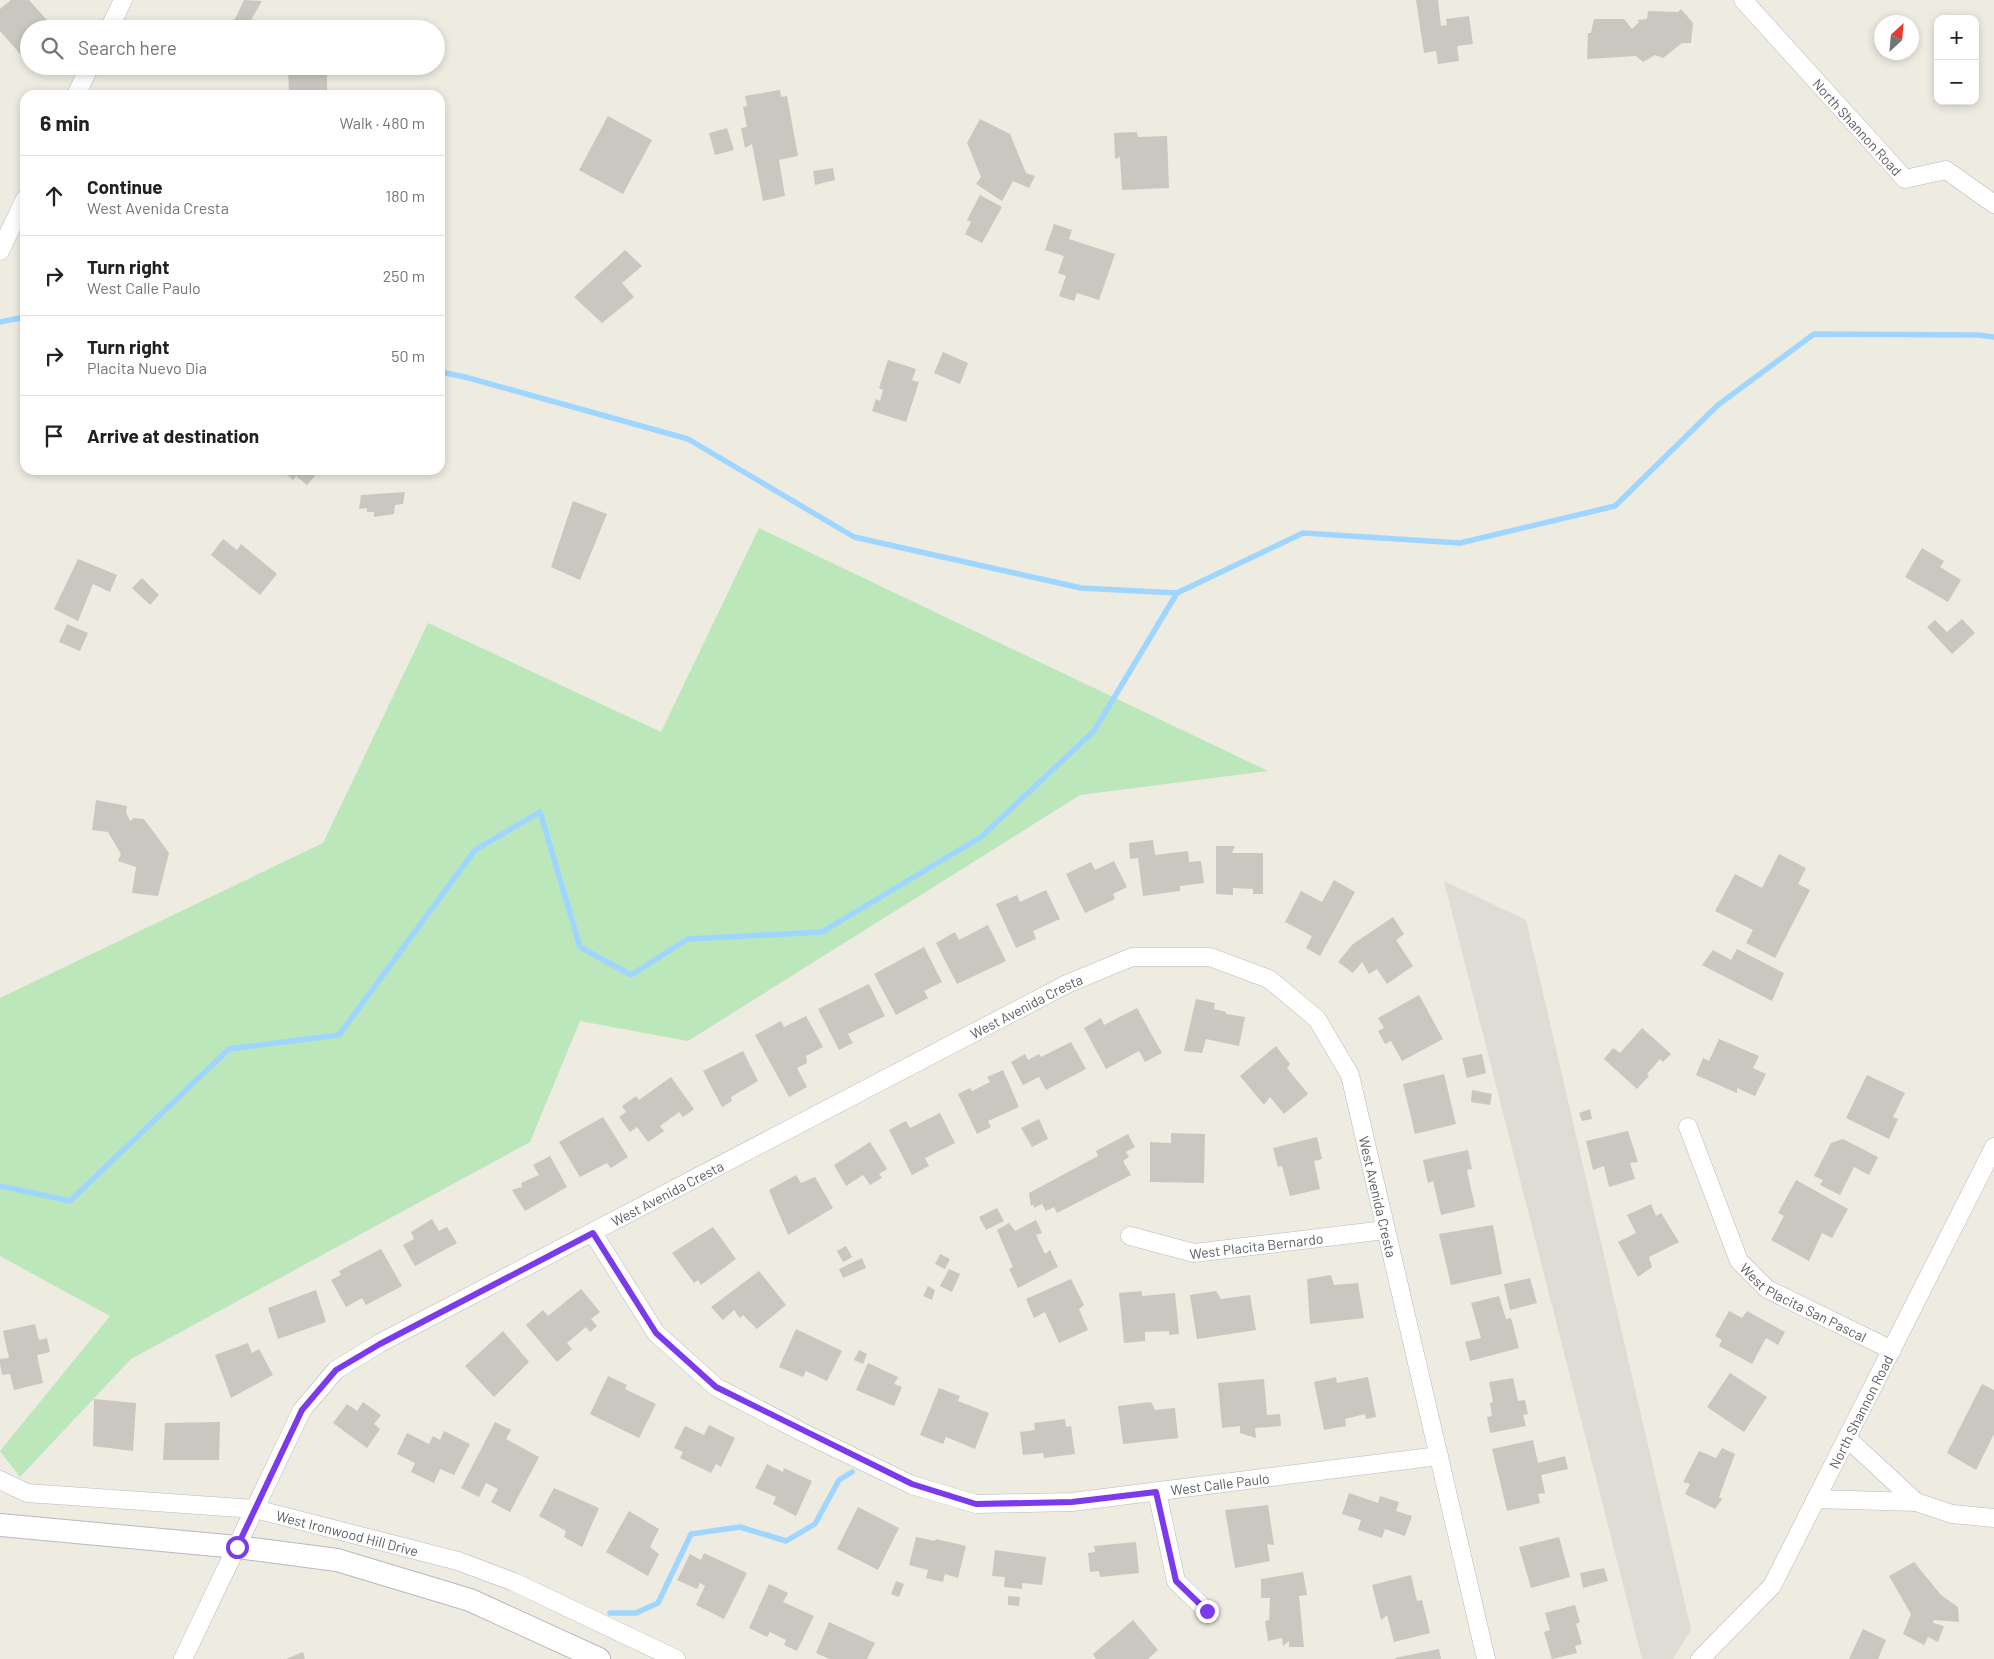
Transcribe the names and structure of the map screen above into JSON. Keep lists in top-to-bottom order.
{
  "streets": {
    "street": [
      "North Shannon Road",
      "West Avenida Cresta",
      "West Placita Bernardo",
      "West Placita San Pascal",
      "West Calle Paulo",
      "West Ironwood Hill Drive"
    ]
  },
  "crossings": [
    ["North Shannon Road", "West Placita San Pascal"],
    ["West Avenida Cresta", "West Placita Bernardo"],
    ["West Avenida Cresta", "West Calle Paulo"],
    ["West Avenida Cresta", "West Ironwood Hill Drive"]
  ],
  "north": "top right",
  "page": {
    "map_buttons": ["+", "−"],
    "search": "Search here",
    "heading": ["6 min", "Walk · 480 m"],
    "list": [
      ["Continue", "West Avenida Cresta", "180 m"],
      ["Turn right", "West Calle Paulo", "250 m"],
      ["Turn right", "Placita Nuevo Dia", "50 m"],
      "Arrive at destination"
    ]
  }
}
